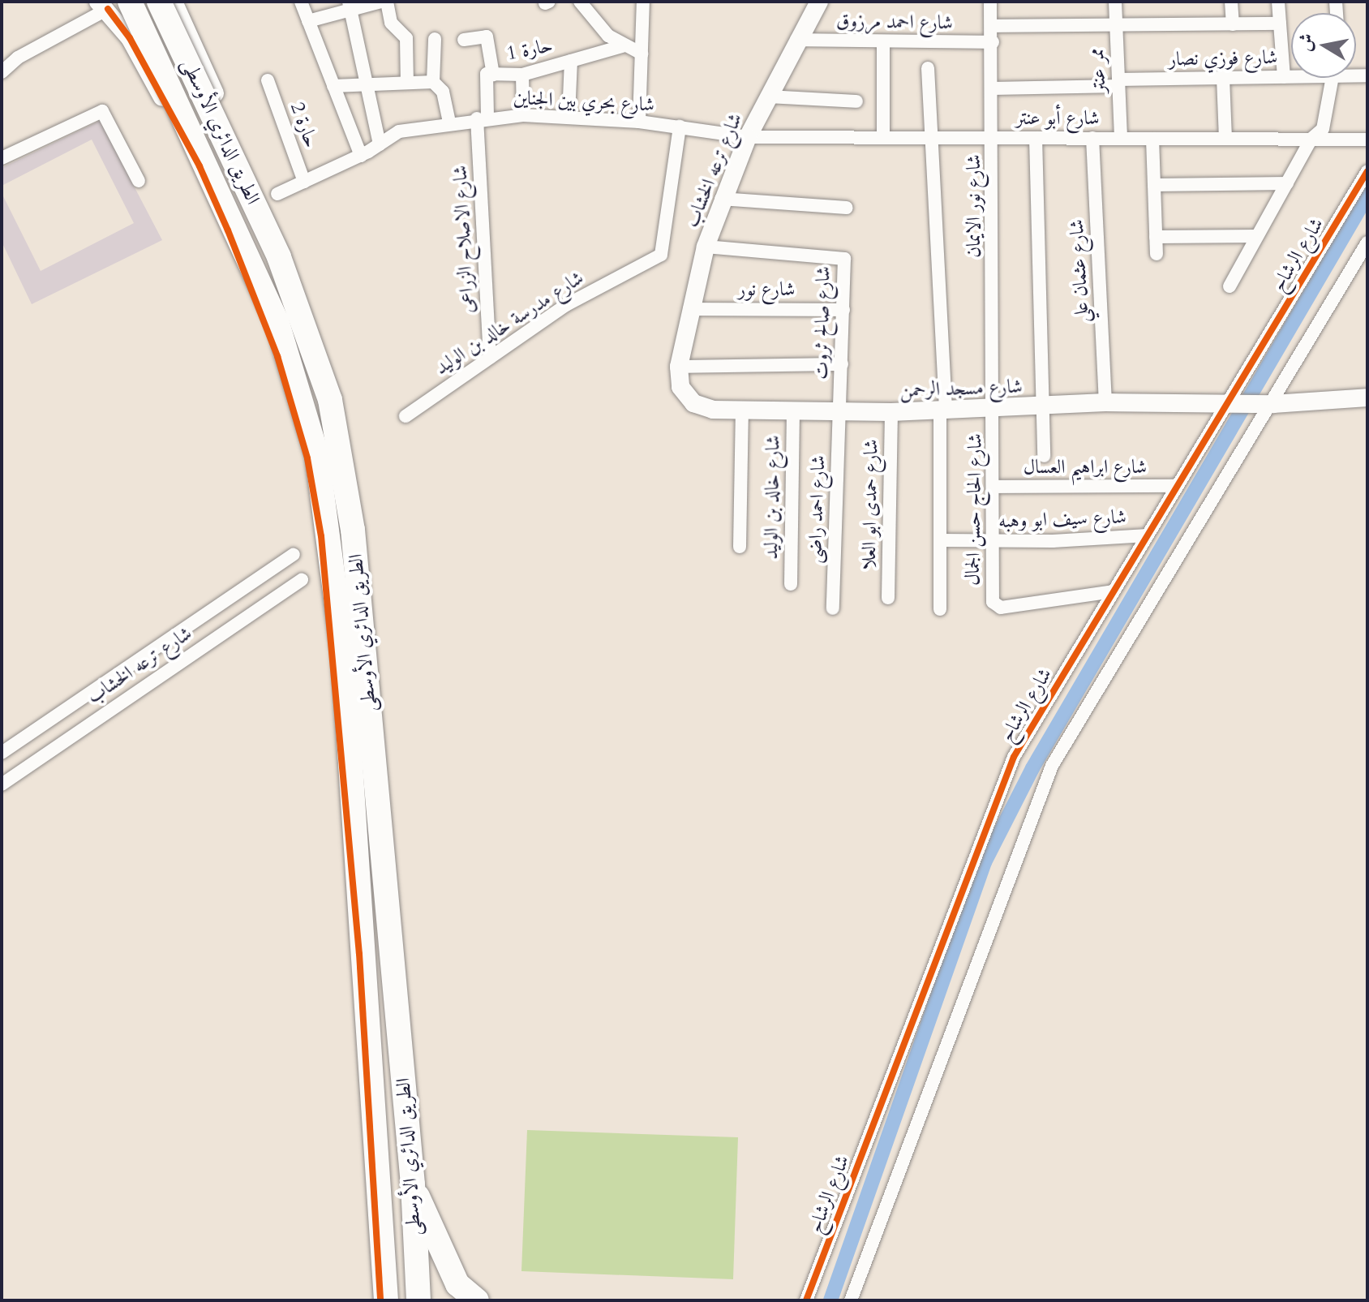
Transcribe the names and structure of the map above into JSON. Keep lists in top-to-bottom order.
{
  "streets": {
    "highway": ["الطريق الدائري الأوسطى"],
    "street": [
      "شارع احمد مرزوق",
      "حارة 1",
      "شارع فوزي نصار",
      "ممر عنتر",
      "شارع بحري بين الجناين",
      "شارع أبو عنتر",
      "حارة 2",
      "شارع ترعه الخشاب",
      "شارع نور الايمان",
      "شارع الاصلاح الزراعى",
      "شارع الرشاح",
      "شارع عثمان علي",
      "شارع نور",
      "شارع مدرسة خالد بن الوليد",
      "شارع صالح ثروت",
      "شارع مسجد الرحمن",
      "شارع ابراهيم العسال",
      "شارع خالد بن الوليد",
      "شارع حمدى ابو العلا",
      "شارع احمد راضى",
      "شارع الحاج حسن الجمال",
      "شارع سيف ابو وهبه"
    ]
  },
  "crossings": [
    ["شارع احمد مرزوق", "شارع ترعه الخشاب"],
    ["شارع احمد مرزوق", "شارع نور الايمان"],
    ["حارة 1", "شارع بحري بين الجناين"],
    ["حارة 1", "شارع الاصلاح الزراعى"],
    ["شارع فوزي نصار", "ممر عنتر"],
    ["شارع فوزي نصار", "شارع نور الايمان"],
    ["ممر عنتر", "شارع أبو عنتر"],
    ["شارع بحري بين الجناين", "شارع أبو عنتر"],
    ["شارع بحري بين الجناين", "حارة 2"],
    ["شارع بحري بين الجناين", "شارع ترعه الخشاب"],
    ["شارع بحري بين الجناين", "شارع الاصلاح الزراعى"],
    ["شارع بحري بين الجناين", "شارع مدرسة خالد بن الوليد"],
    ["شارع أبو عنتر", "شارع ترعه الخشاب"],
    ["شارع أبو عنتر", "شارع نور الايمان"],
    ["شارع أبو عنتر", "شارع عثمان علي"],
    ["شارع ترعه الخشاب", "شارع نور"],
    ["شارع ترعه الخشاب", "شارع صالح ثروت"],
    ["شارع ترعه الخشاب", "شارع مسجد الرحمن"],
    ["شارع نور الايمان", "شارع مسجد الرحمن"],
    ["شارع نور الايمان", "شارع الحاج حسن الجمال"],
    ["شارع الاصلاح الزراعى", "شارع مدرسة خالد بن الوليد"],
    ["شارع الرشاح", "شارع مسجد الرحمن"],
    ["شارع الرشاح", "شارع ابراهيم العسال"],
    ["شارع الرشاح", "شارع الحاج حسن الجمال"],
    ["شارع الرشاح", "شارع سيف ابو وهبه"],
    ["شارع عثمان علي", "شارع مسجد الرحمن"],
    ["شارع نور", "شارع صالح ثروت"],
    ["شارع صالح ثروت", "شارع مسجد الرحمن"],
    ["شارع صالح ثروت", "شارع احمد راضى"],
    ["شارع مسجد الرحمن", "شارع خالد بن الوليد"],
    ["شارع مسجد الرحمن", "شارع حمدى ابو العلا"],
    ["شارع مسجد الرحمن", "شارع احمد راضى"],
    ["شارع مسجد الرحمن", "شارع الحاج حسن الجمال"],
    ["شارع ابراهيم العسال", "شارع الحاج حسن الجمال"],
    ["شارع الحاج حسن الجمال", "شارع سيف ابو وهبه"]
  ],
  "north": "left"
}
